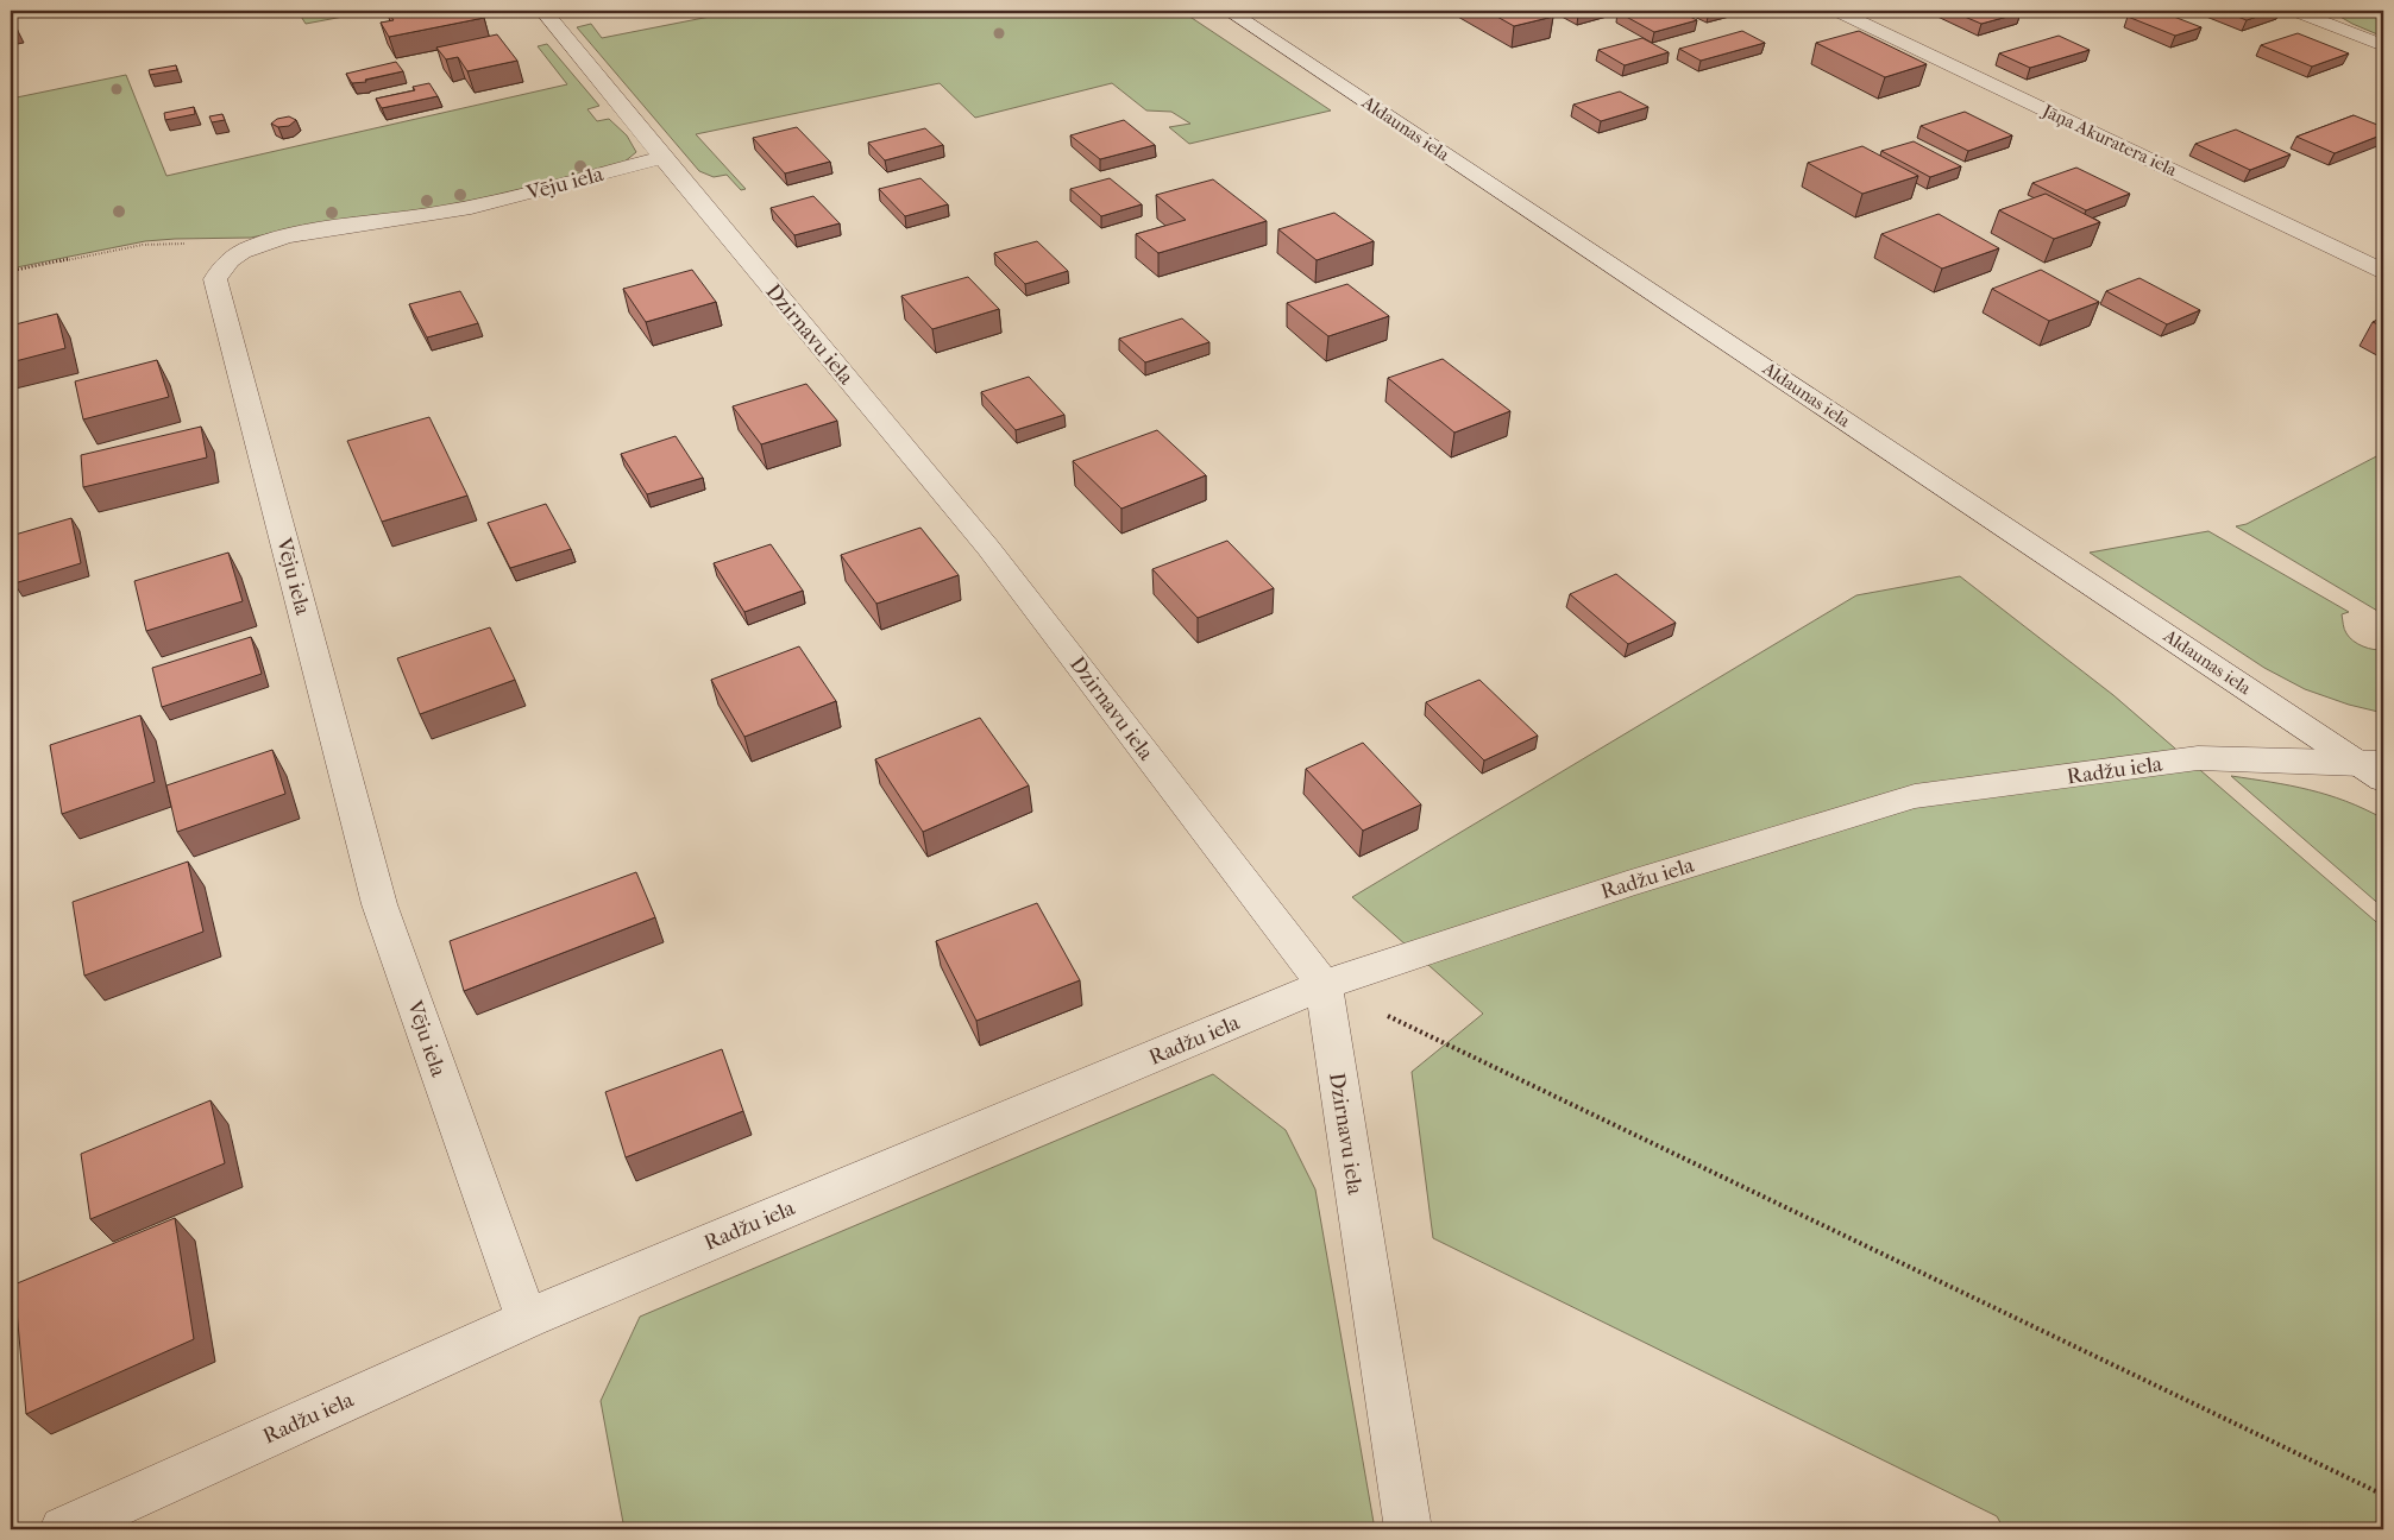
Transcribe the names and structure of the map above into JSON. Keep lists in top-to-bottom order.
{
  "streets": {
    "street": [
      "Aldaunas iela",
      "Jāņa Akuratera iela",
      "Vēju iela",
      "Dzirnavu iela",
      "Radžu iela"
    ]
  },
  "crossings": [
    ["Aldaunas iela", "Radžu iela"],
    ["Vēju iela", "Dzirnavu iela"],
    ["Vēju iela", "Radžu iela"],
    ["Dzirnavu iela", "Radžu iela"]
  ]
}
